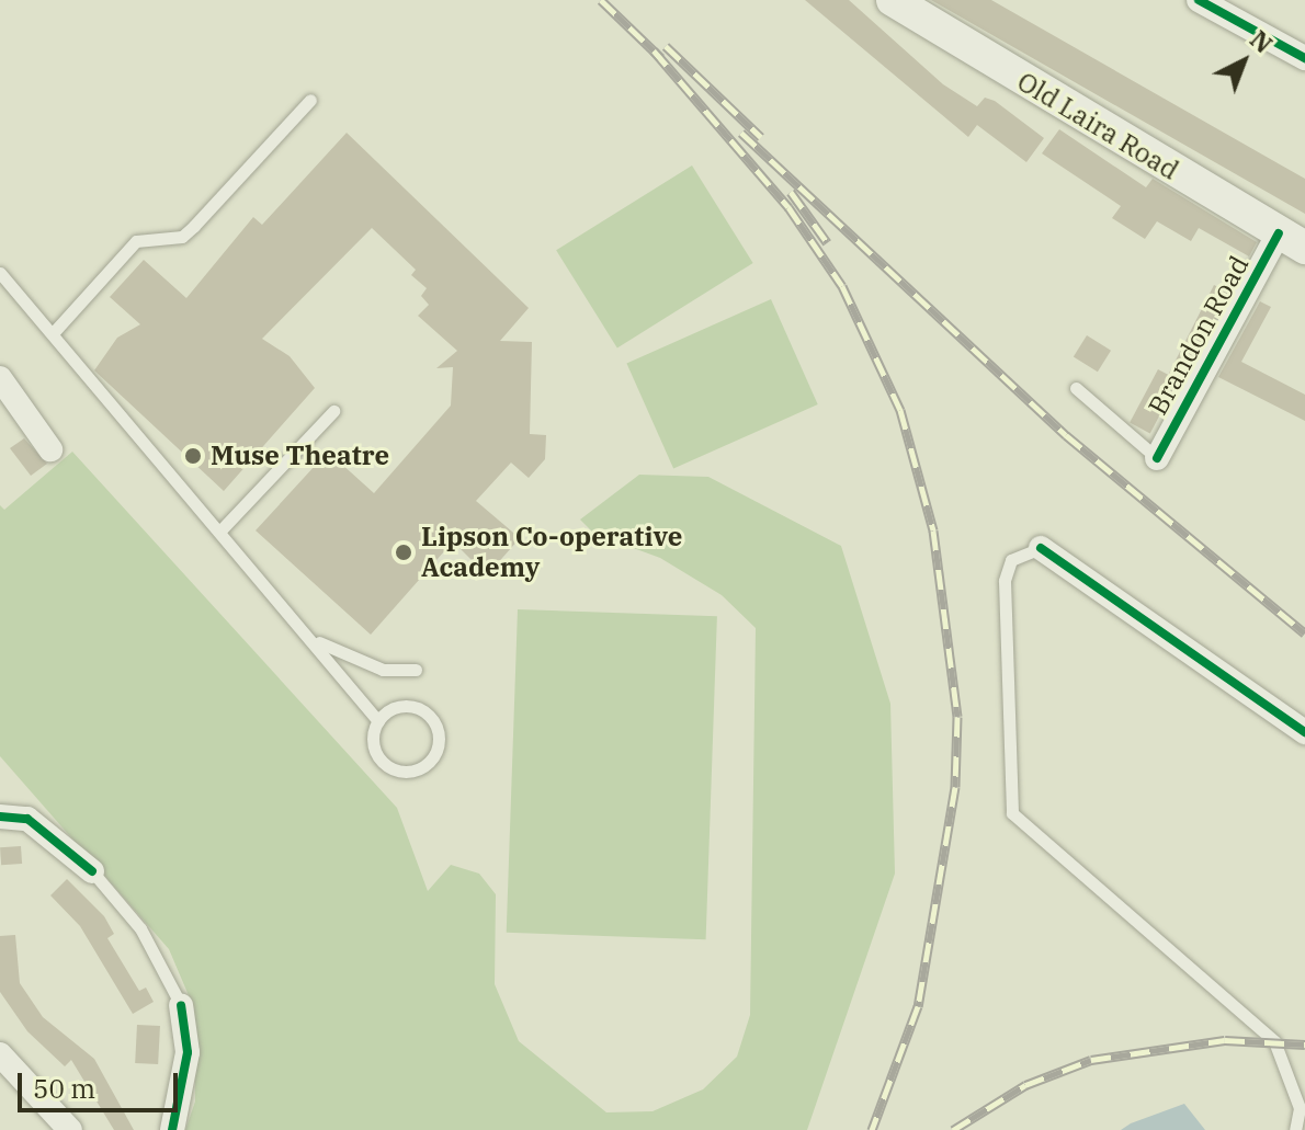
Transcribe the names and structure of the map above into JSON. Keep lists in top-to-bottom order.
{
  "streets": {
    "main road": ["Old Laira Road"],
    "street": ["Brandon Road"]
  },
  "crossings": [
    ["Old Laira Road", "Brandon Road"]
  ],
  "places": ["Muse Theatre", "Lipson Co-operative Academy"],
  "scale_bar": "50 m",
  "north": "top right"
}
